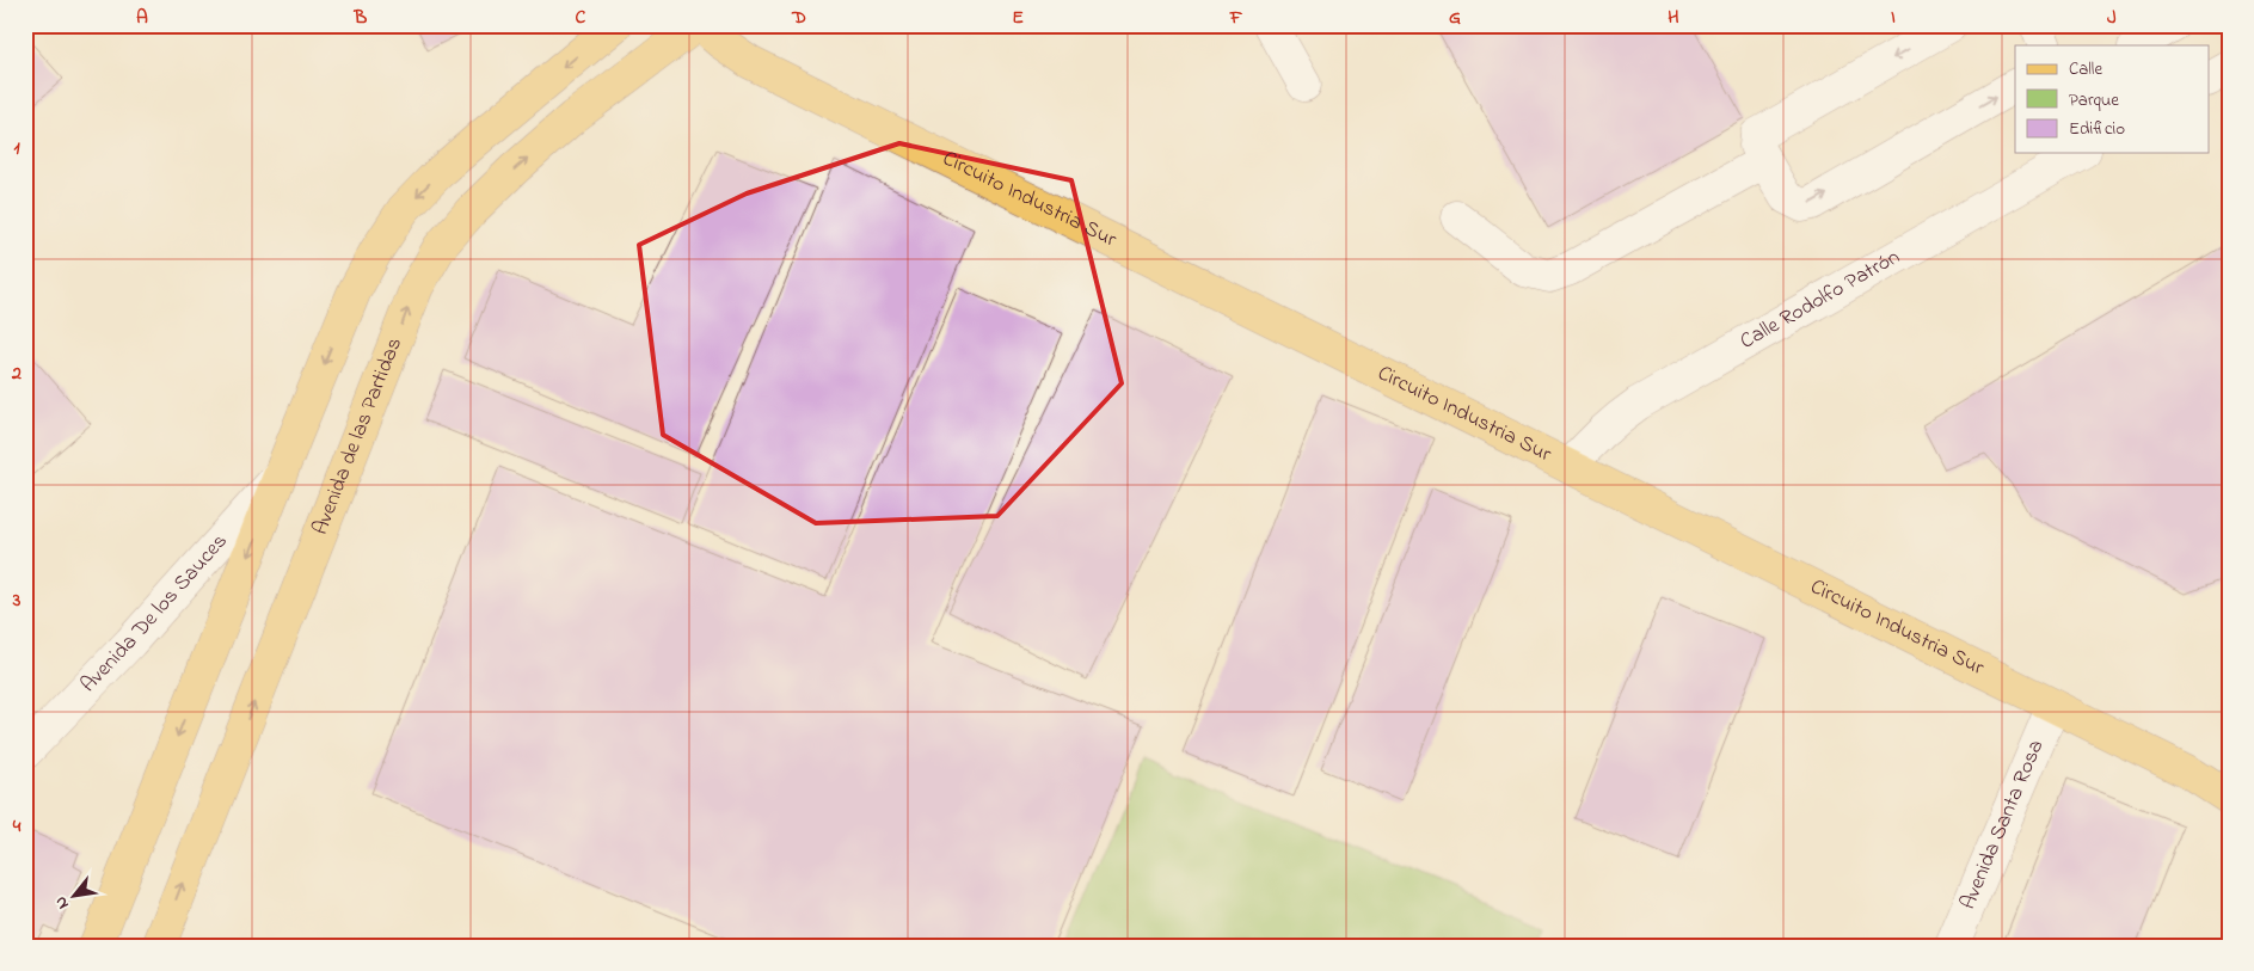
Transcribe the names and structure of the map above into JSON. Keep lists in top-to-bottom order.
{
  "streets": {
    "main road": ["Circuito Industria Sur", "Avenida de las Partidas"],
    "street": ["Calle Rodolfo Patrón", "Avenida De los Sauces", "Avenida Santa Rosa"]
  },
  "crossings": [
    ["Circuito Industria Sur", "Calle Rodolfo Patrón"],
    ["Circuito Industria Sur", "Avenida Santa Rosa"]
  ],
  "legend": ["Calle", "Parque", "Edificio"],
  "north": "bottom left",
  "grid": {
    "columns": [
      "A",
      "B",
      "C",
      "D",
      "E",
      "F",
      "G",
      "H",
      "I",
      "J"
    ],
    "rows": [
      "1",
      "2",
      "3",
      "4"
    ]
  }
}
